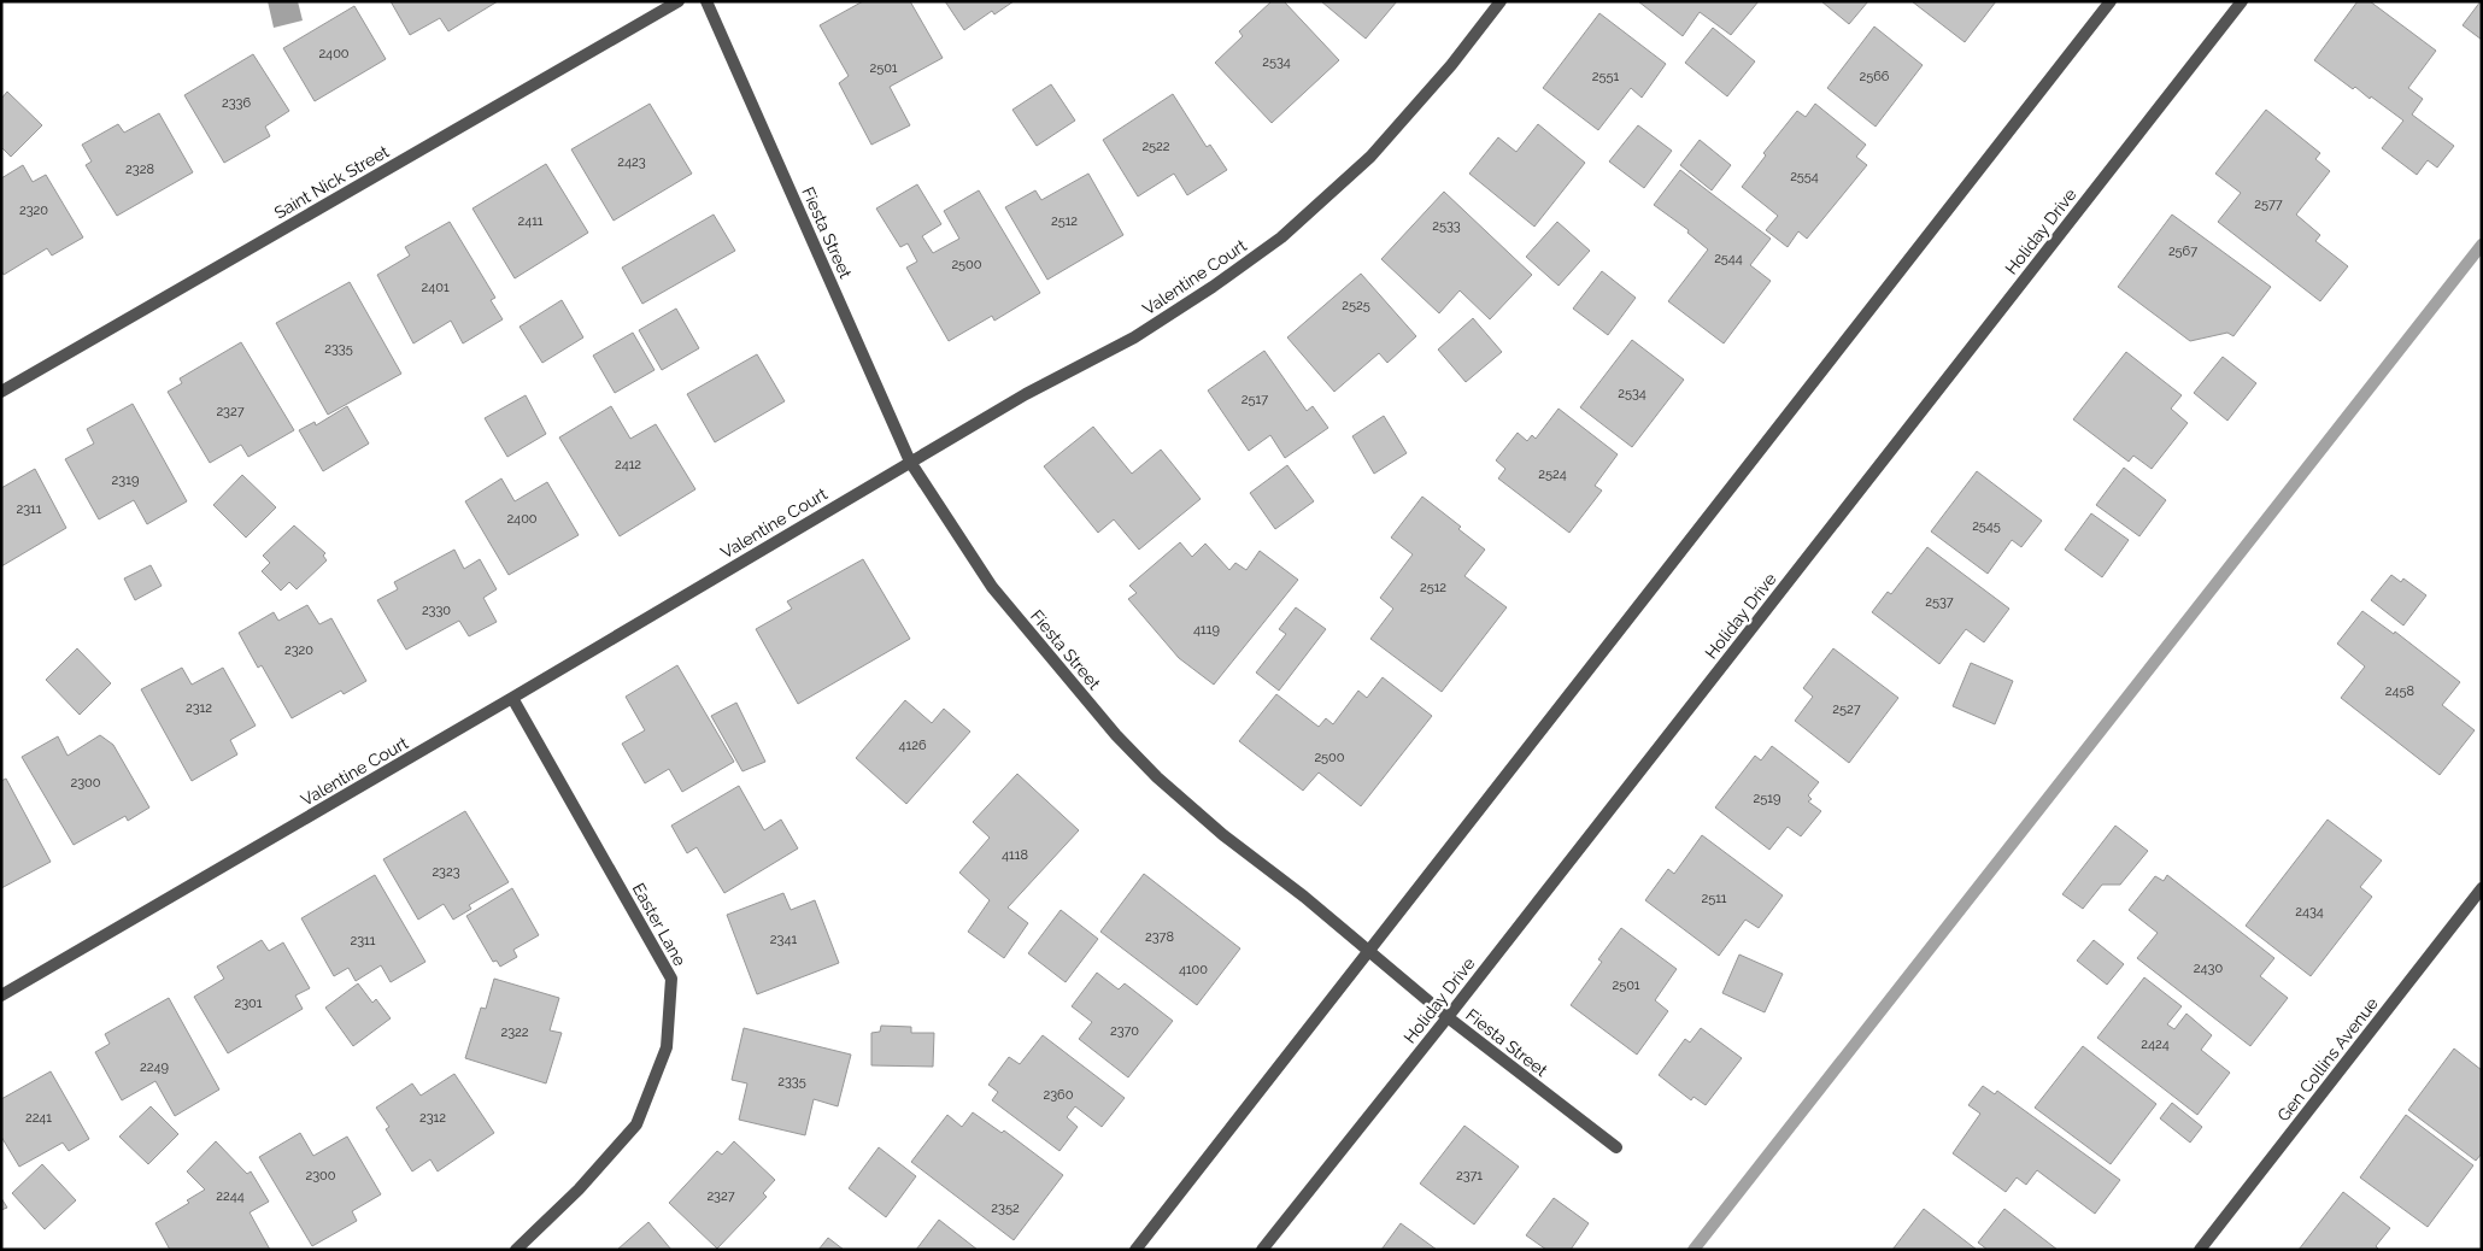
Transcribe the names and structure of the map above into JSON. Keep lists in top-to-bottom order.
{
  "streets": {
    "street": [
      "Saint Nick Street",
      "Holiday Drive",
      "Fiesta Street",
      "Valentine Court",
      "Easter Lane",
      "Gen Collins Avenue"
    ]
  },
  "crossings": [
    ["Holiday Drive", "Fiesta Street"],
    ["Fiesta Street", "Valentine Court"],
    ["Valentine Court", "Easter Lane"]
  ],
  "house_numbers": [
    "2400",
    "2534",
    "2501",
    "2551",
    "2566",
    "2336",
    "2522",
    "2423",
    "2328",
    "2554",
    "2577",
    "2320",
    "2411",
    "2512",
    "2533",
    "2567",
    "2544",
    "2500",
    "2401",
    "2525",
    "2335",
    "2534",
    "2517",
    "2327",
    "2412",
    "2524",
    "2319",
    "2311",
    "2400",
    "2545",
    "2512",
    "2537",
    "2330",
    "4119",
    "2320",
    "2458",
    "2312",
    "2527",
    "4126",
    "2500",
    "2300",
    "2519",
    "4118",
    "2323",
    "2511",
    "2434",
    "2378",
    "2341",
    "2311",
    "2430",
    "4100",
    "2501",
    "2301",
    "2370",
    "2322",
    "2424",
    "2249",
    "2335",
    "2360",
    "2241",
    "2312",
    "2300",
    "2371",
    "2244",
    "2327",
    "2352"
  ]
}
